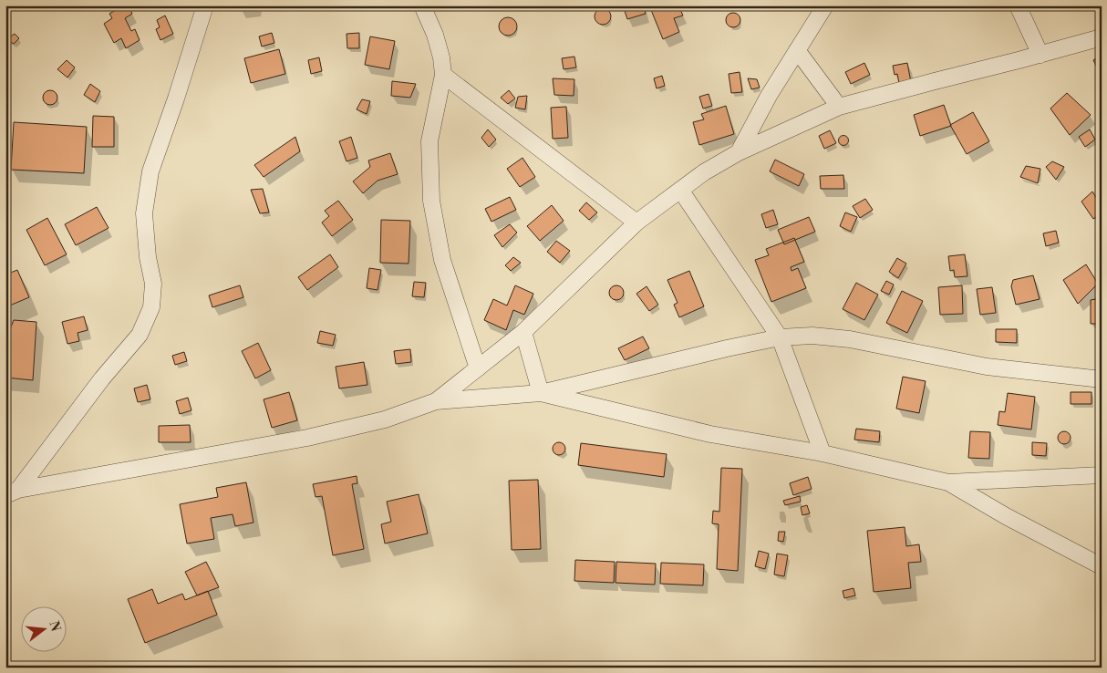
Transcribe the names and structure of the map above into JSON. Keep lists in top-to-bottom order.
{
  "north": "right"
}
